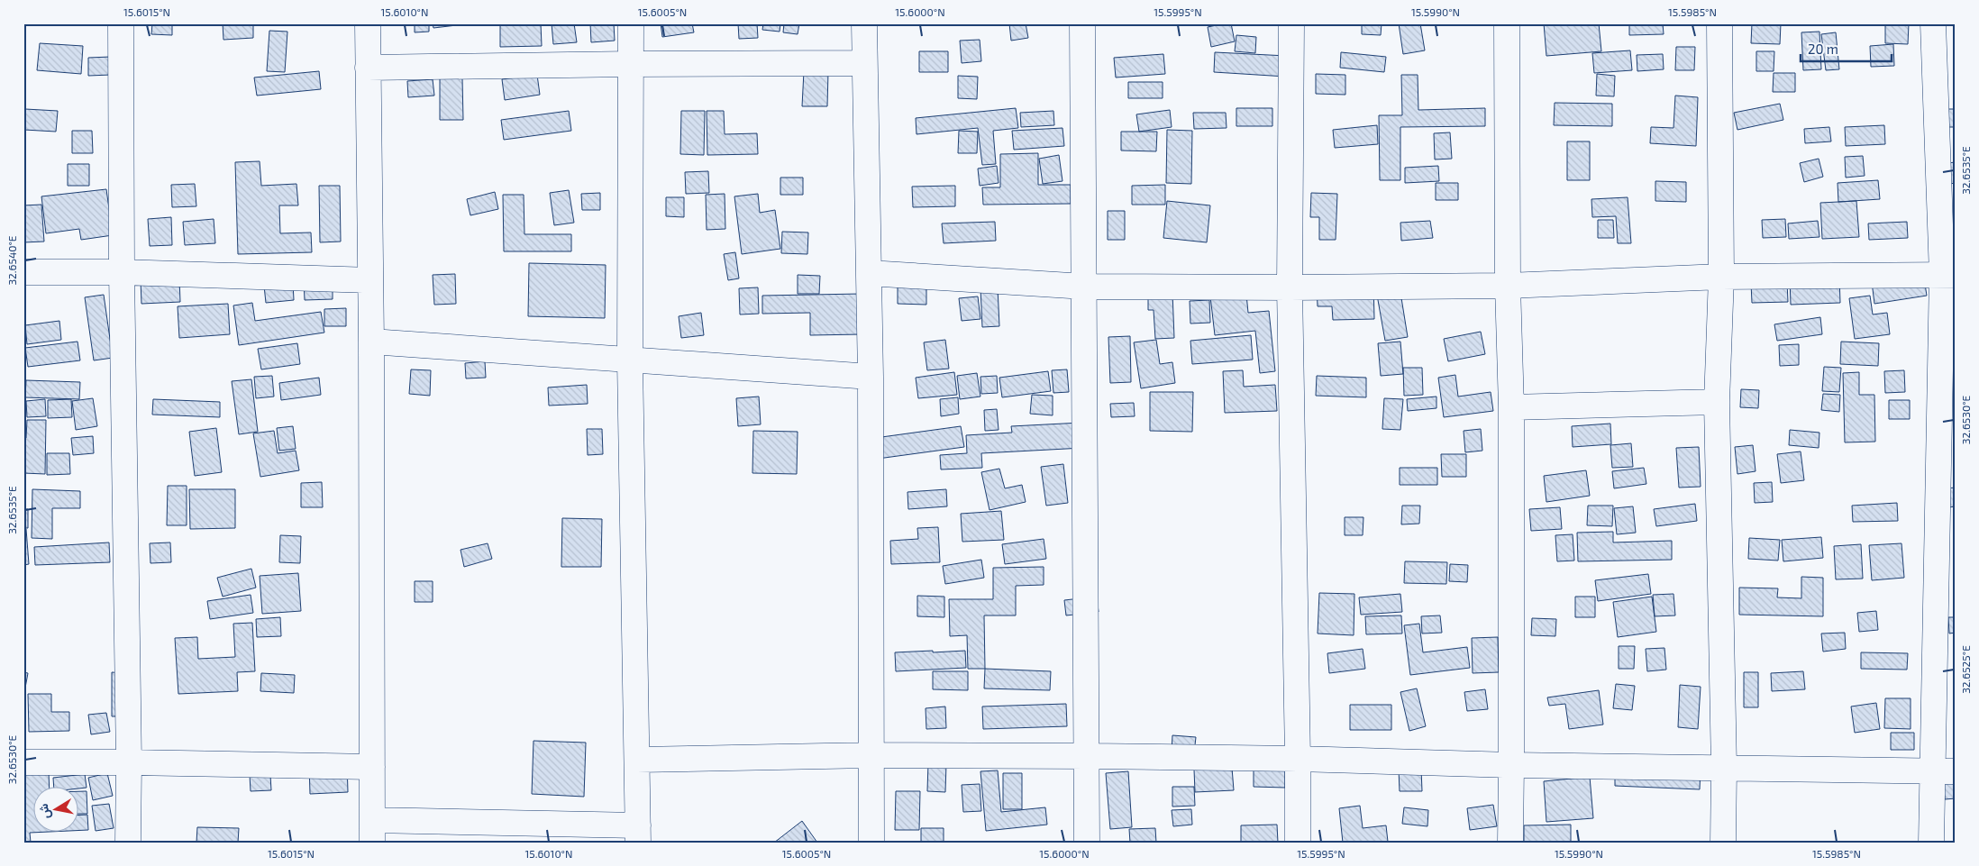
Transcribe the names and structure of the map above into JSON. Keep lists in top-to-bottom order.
{
  "scale_bar": "20 m",
  "north": "left",
  "coordinates": [
    "15.6015°N",
    "15.6010°N",
    "15.6005°N",
    "15.6000°N",
    "15.5995°N",
    "15.5990°N",
    "15.5985°N",
    "32.6535°E",
    "32.6540°E",
    "32.6530°E",
    "32.6525°E"
  ]
}
